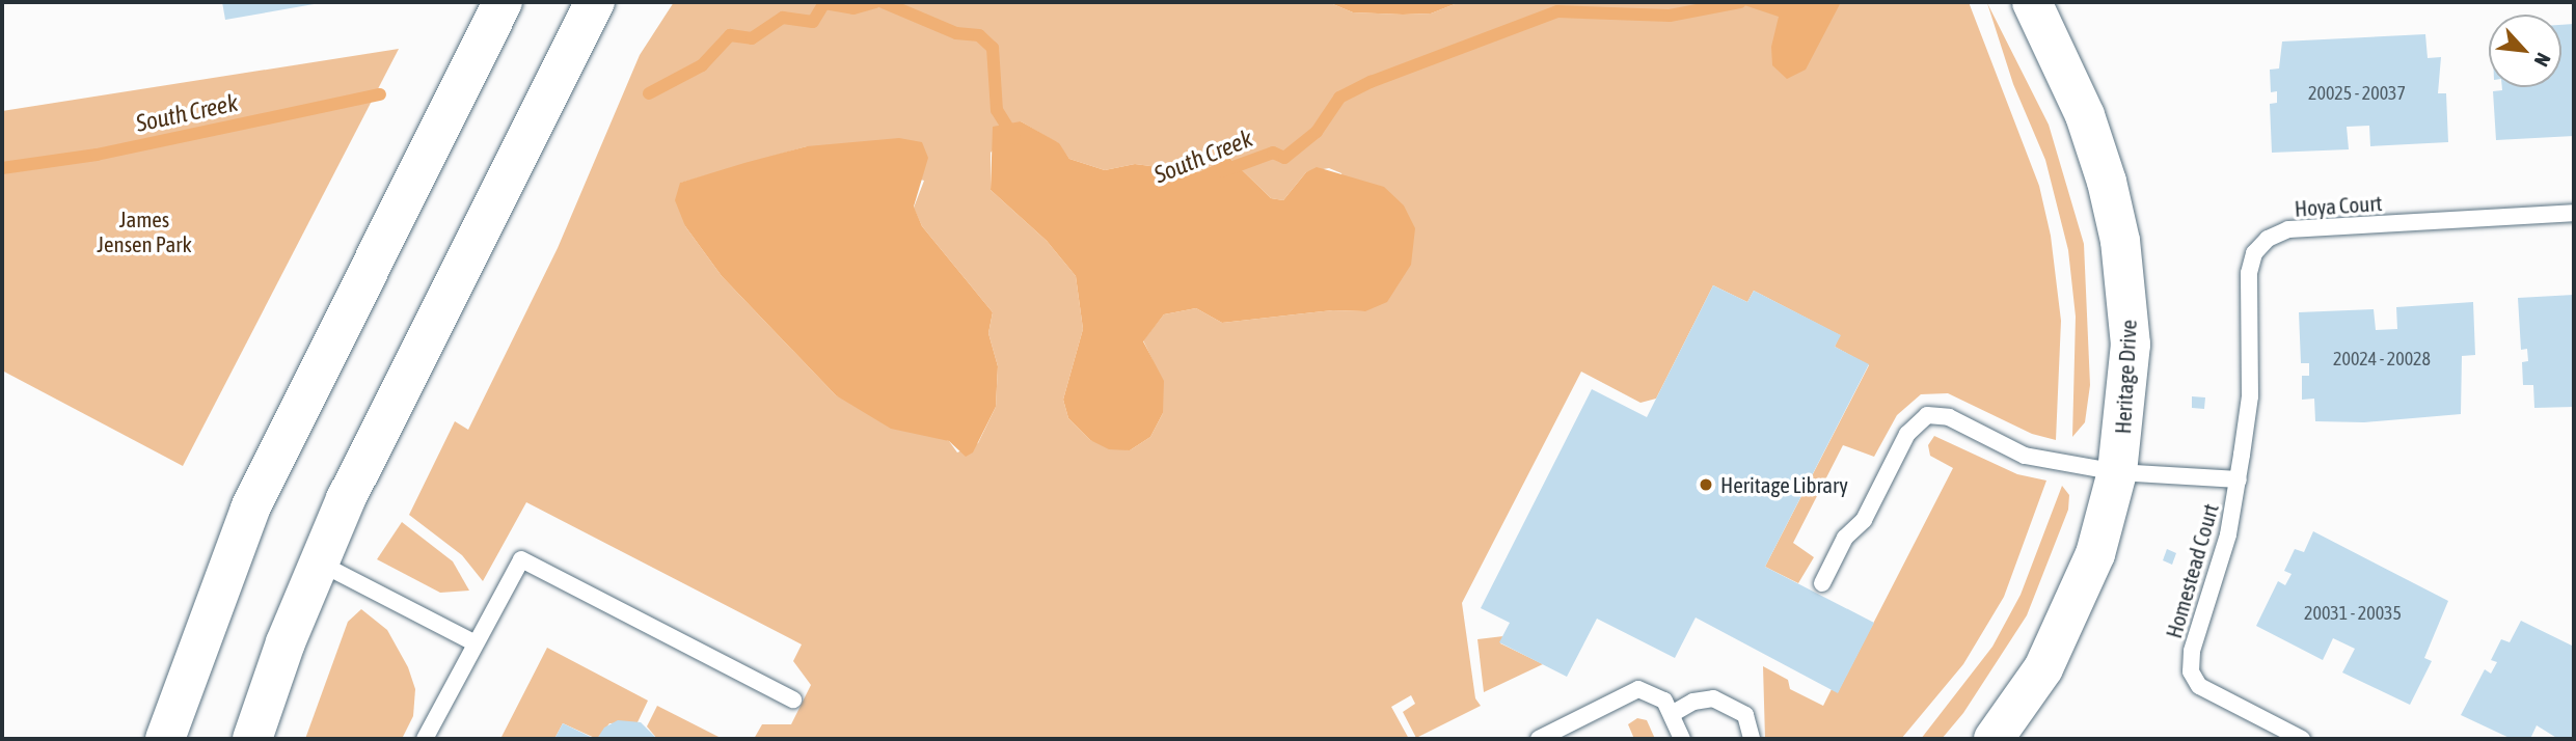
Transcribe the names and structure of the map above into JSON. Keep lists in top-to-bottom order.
{
  "streets": {
    "main road": ["Heritage Drive"],
    "lane": ["Hoya Court", "Homestead Court"]
  },
  "crossings": [
    ["Hoya Court", "Homestead Court"]
  ],
  "water": ["South Creek"],
  "parks": ["James Jensen Park"],
  "places": ["Heritage Library"],
  "house_numbers": ["20025 - 20037", "20024 - 20028", "20031 - 20035"],
  "north": "bottom right"
}
